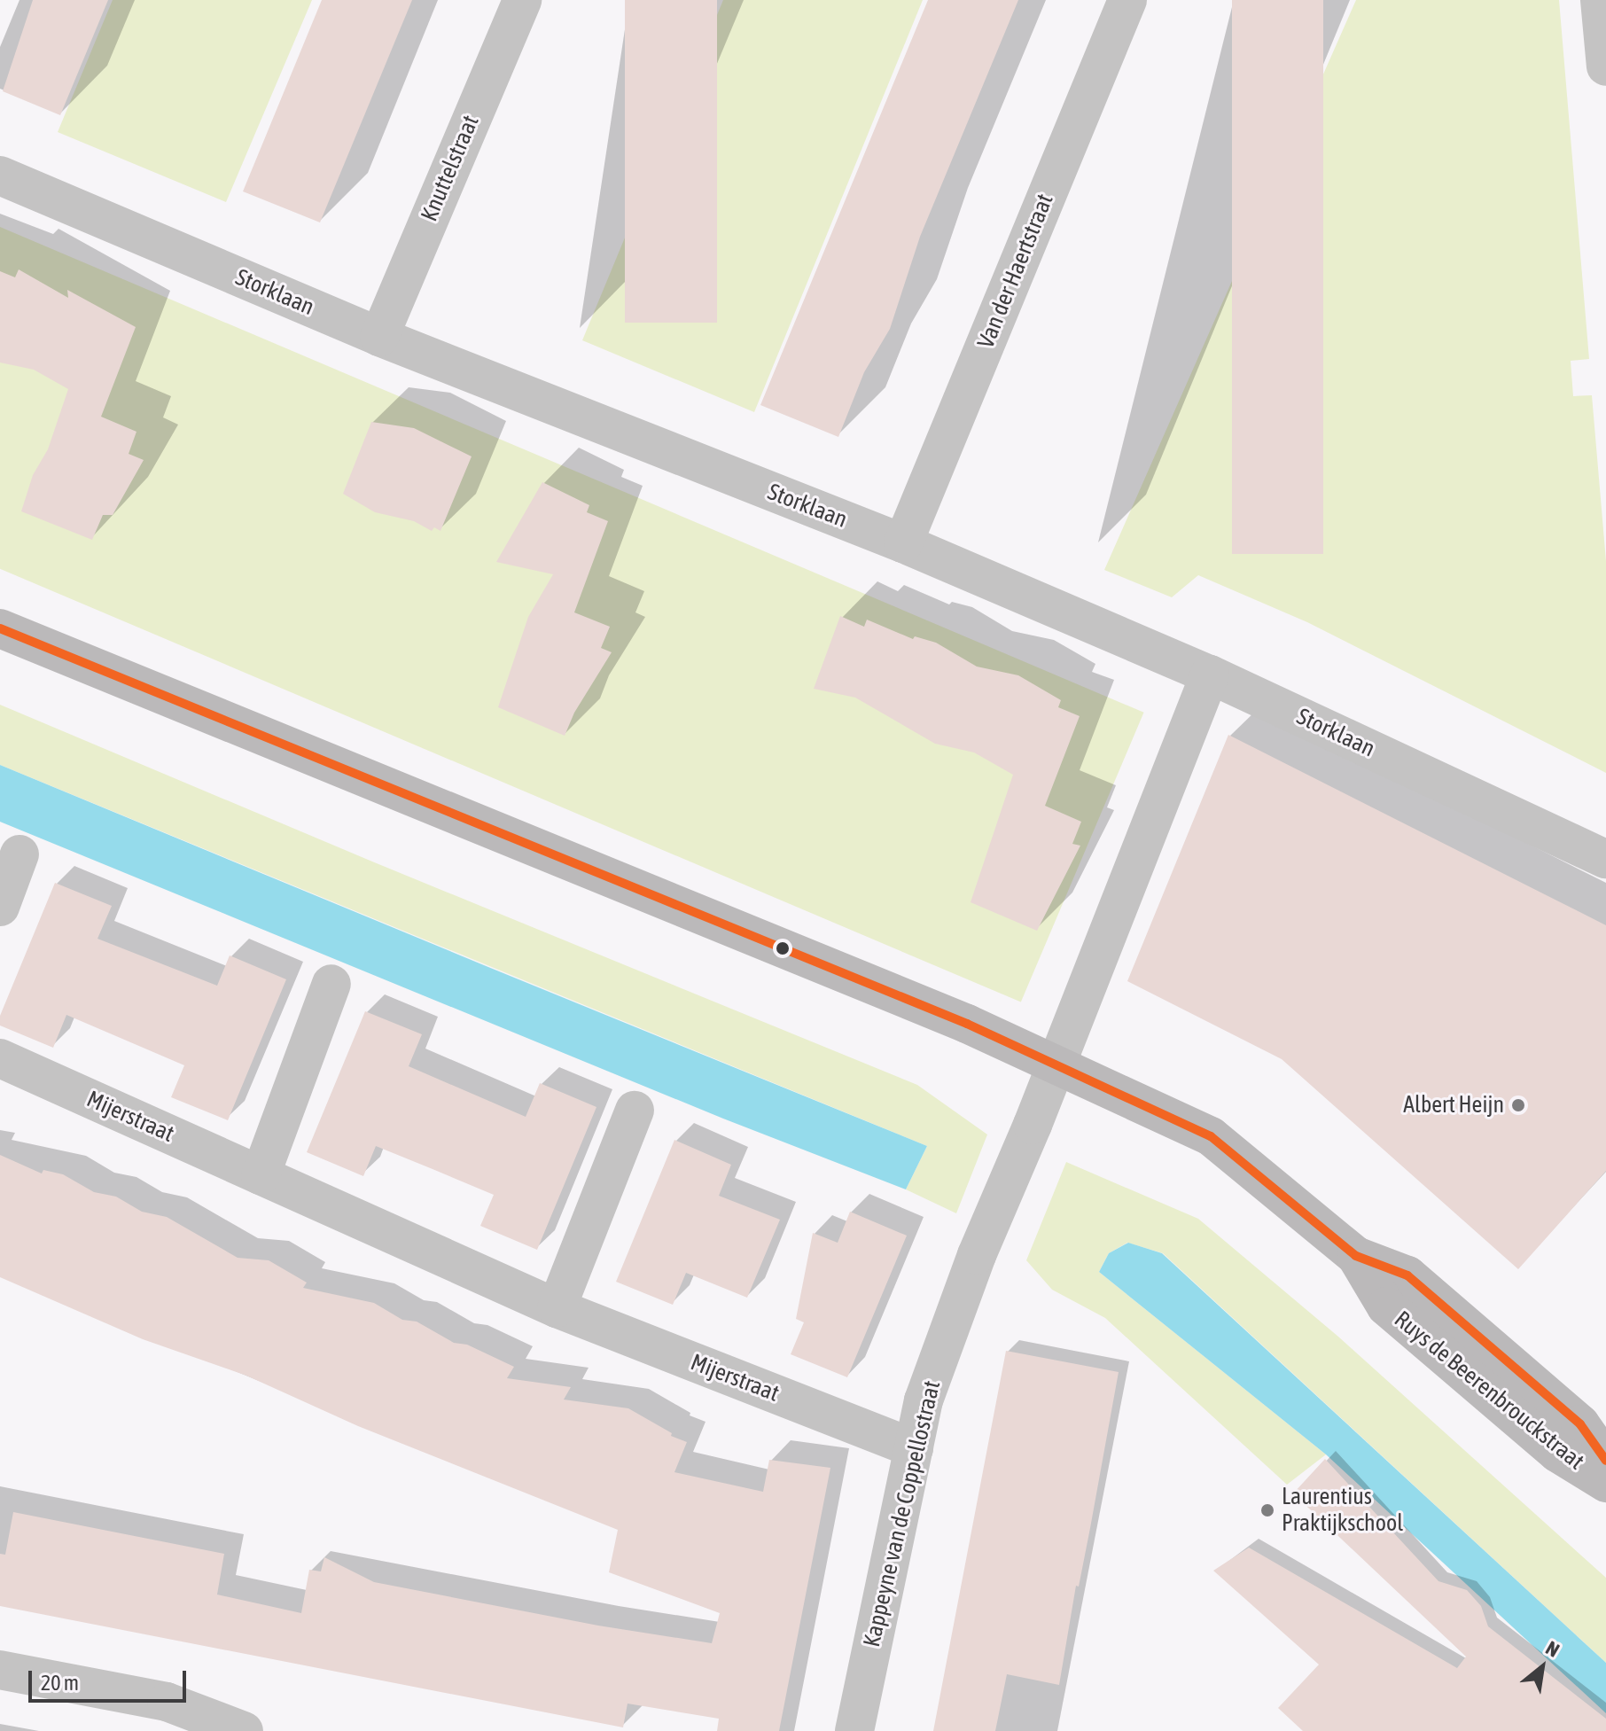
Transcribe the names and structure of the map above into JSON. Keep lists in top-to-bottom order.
{
  "streets": {
    "main road": ["Ruys de Beerenbrouckstraat"],
    "street": [
      "Knuttelstraat",
      "Van der Haertstraat",
      "Storklaan",
      "Mijerstraat",
      "Kappeyne van de Coppellostraat"
    ]
  },
  "crossings": [
    ["Knuttelstraat", "Storklaan"],
    ["Van der Haertstraat", "Storklaan"],
    ["Storklaan", "Kappeyne van de Coppellostraat"],
    ["Mijerstraat", "Kappeyne van de Coppellostraat"],
    ["Ruys de Beerenbrouckstraat", "Kappeyne van de Coppellostraat"]
  ],
  "places": ["Albert Heijn", "Laurentius Praktijkschool"],
  "scale_bar": "20 m",
  "north": "top right"
}
